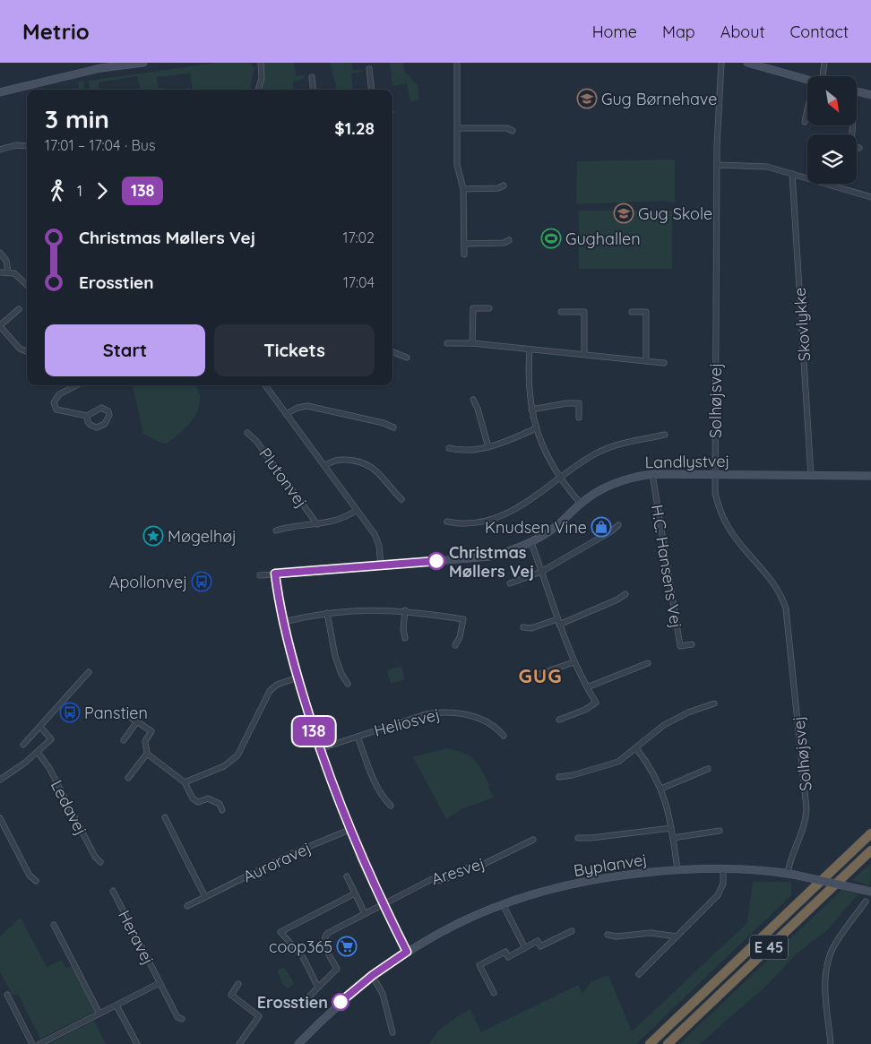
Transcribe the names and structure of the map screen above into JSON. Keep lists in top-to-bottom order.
{
  "streets": {
    "highway": ["E 45"],
    "street": [
      "Skovlykke",
      "Solhøjsvej",
      "Landlystvej",
      "Plutonvej",
      "H.C. Hansens Vej",
      "Heliosvej",
      "Ledavej",
      "Auroravej",
      "Byplanvej",
      "Aresvej",
      "Heravej"
    ]
  },
  "crossings": [
    ["Skovlykke", "Landlystvej"],
    ["Solhøjsvej", "Landlystvej"],
    ["Solhøjsvej", "Byplanvej"],
    ["Landlystvej", "H.C. Hansens Vej"]
  ],
  "districts": ["GUG"],
  "places": {
    "school or university": ["Gug Børnehave", "Gug Skole"],
    "sports": ["Gughallen"],
    "shop": ["Knudsen Vine"],
    "place": ["Møgelhøj"],
    "other": ["Christmas Møllers Vej", "Erosstien"],
    "bus stop": ["Apollonvej", "Panstien"],
    "supermarket": ["coop365"]
  },
  "lines": ["bus line 138"],
  "north": "bottom right",
  "page": {
    "header": "Metrio",
    "nav": [
      "Home",
      "Map",
      "About",
      "Contact"
    ],
    "on_map": "138",
    "heading": ["3 min", "17:01 – 17:04 · Bus", "$1.28"],
    "legs": ["1", "138"],
    "list": [
      {
        "name": "Christmas Møllers Vej",
        "value": "17:02"
      },
      {
        "name": "Erosstien",
        "value": "17:04"
      }
    ],
    "buttons": ["Start", "Tickets"]
  }
}
